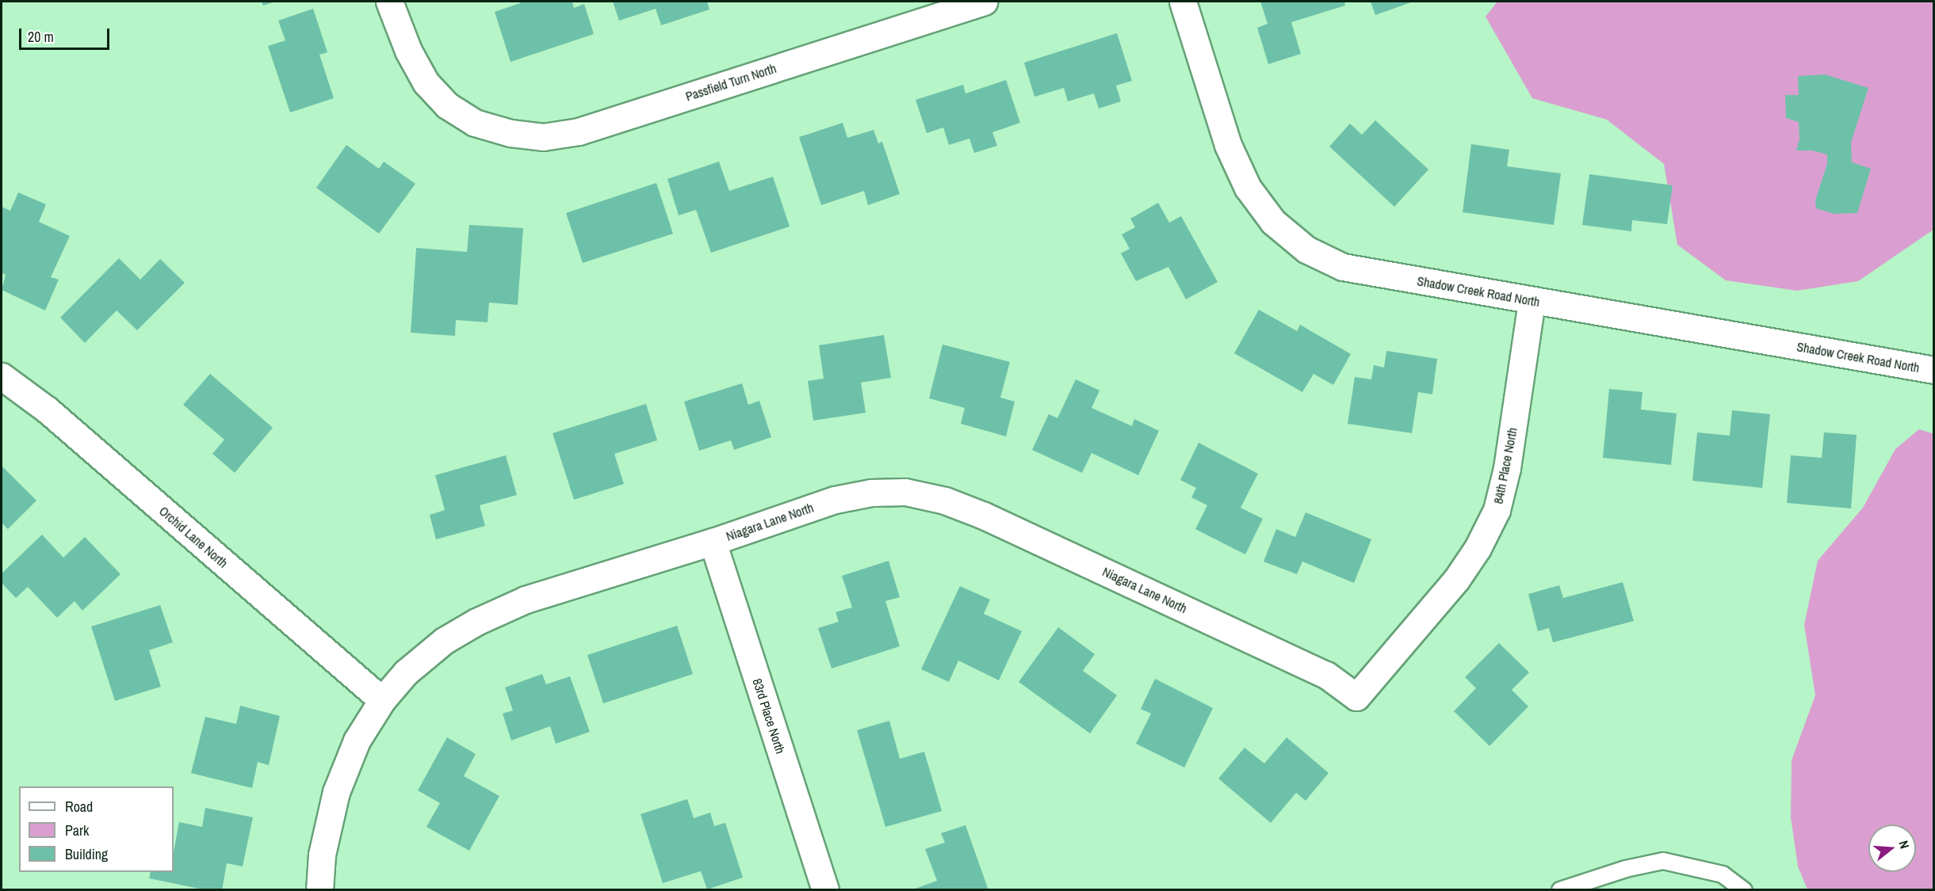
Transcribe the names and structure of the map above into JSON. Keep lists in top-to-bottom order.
{
  "streets": {
    "street": [
      "Passfield Turn North",
      "Shadow Creek Road North",
      "84th Place North",
      "Niagara Lane North",
      "Orchid Lane North",
      "83rd Place North"
    ]
  },
  "crossings": [
    ["Shadow Creek Road North", "84th Place North"],
    ["84th Place North", "Niagara Lane North"],
    ["Niagara Lane North", "Orchid Lane North"],
    ["Niagara Lane North", "83rd Place North"]
  ],
  "legend": ["Road", "Park", "Building"],
  "scale_bar": "20 m",
  "north": "right"
}
